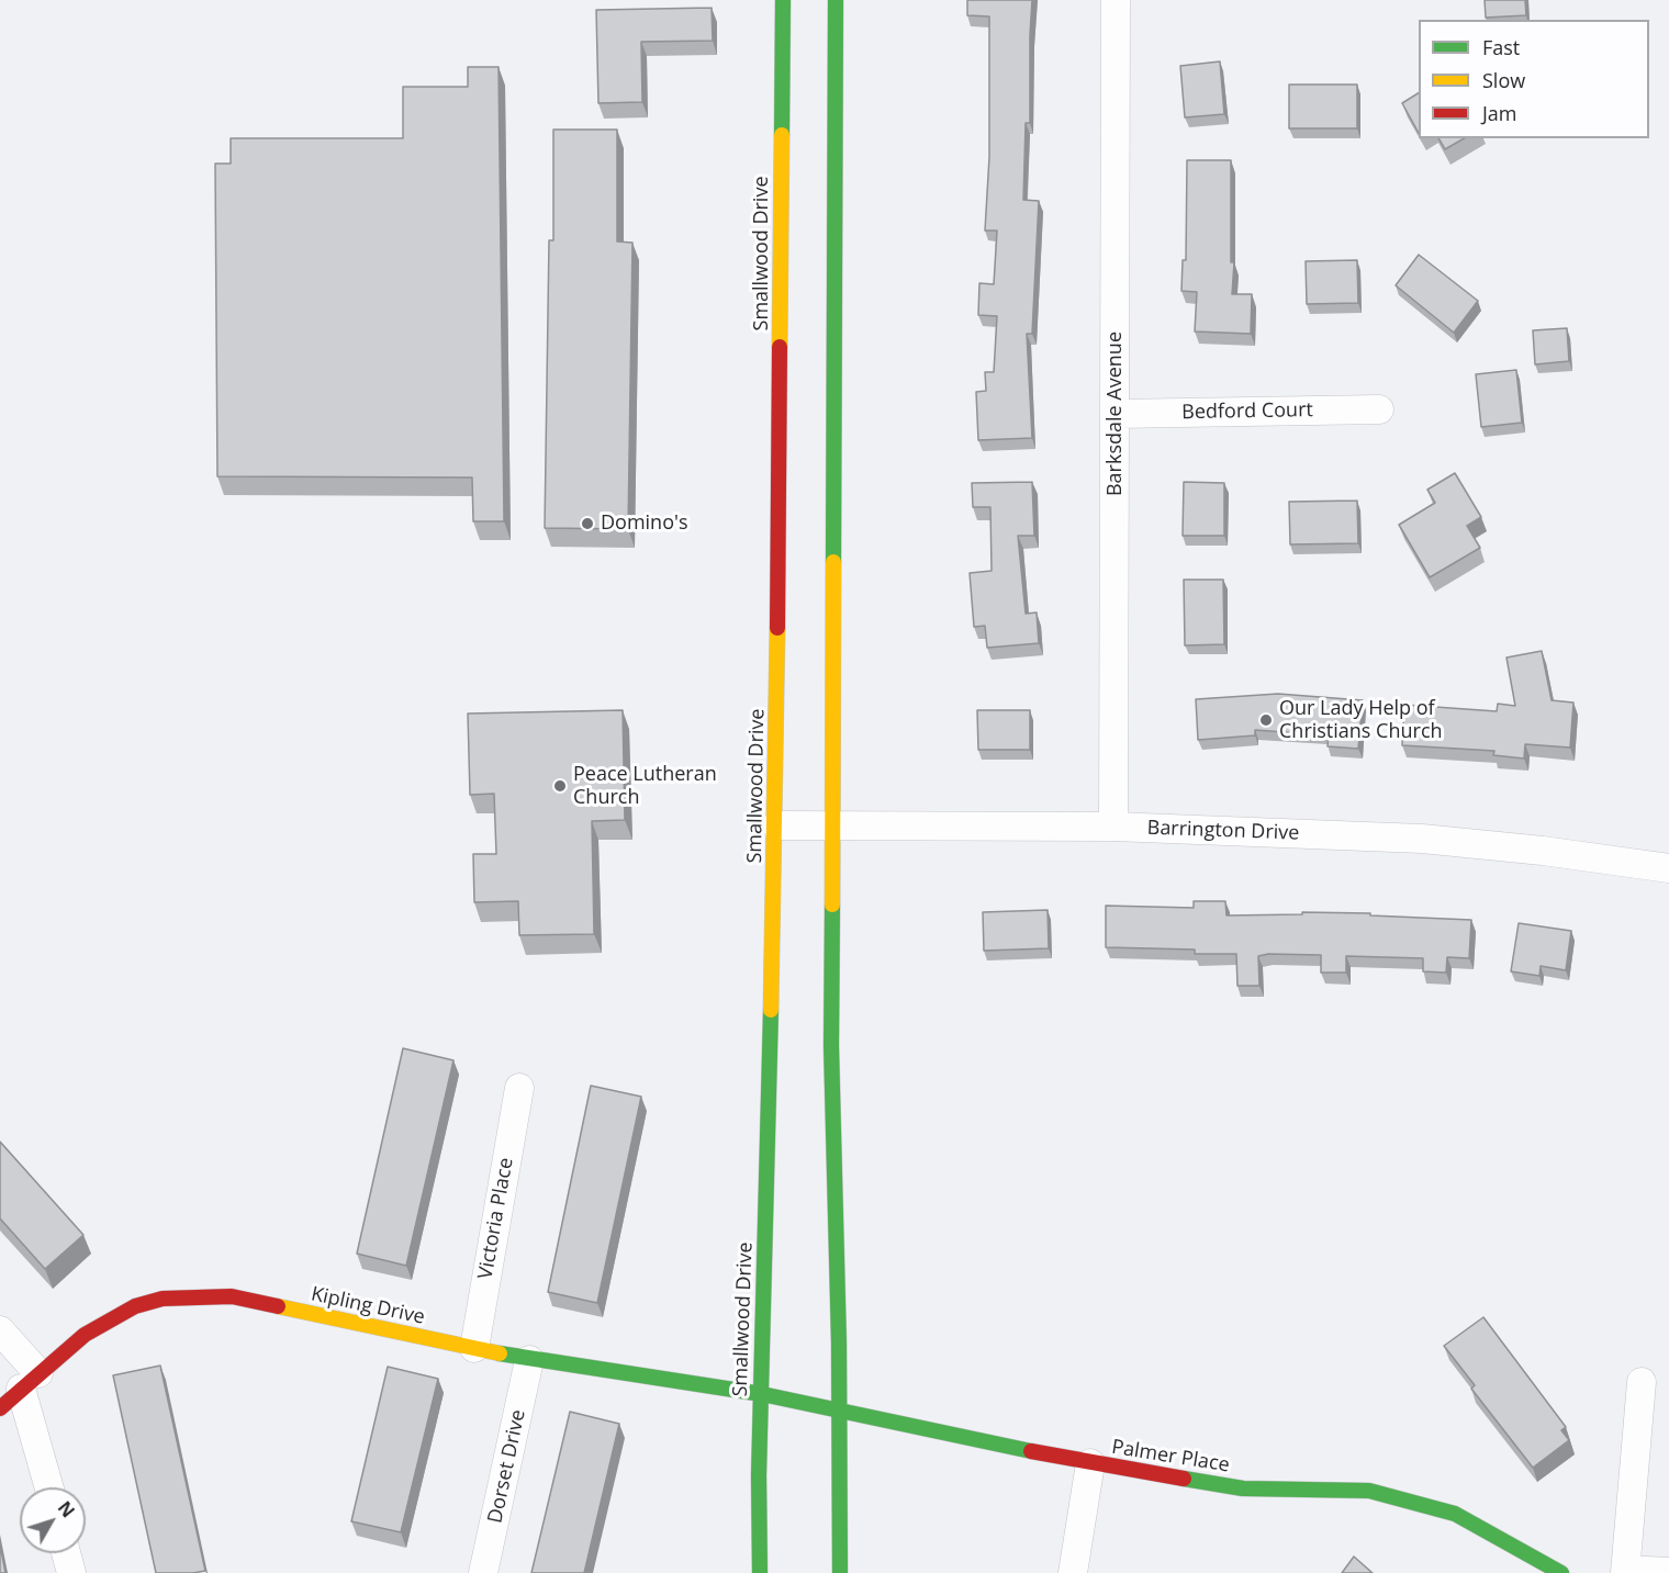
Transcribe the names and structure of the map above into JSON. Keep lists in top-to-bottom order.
{
  "streets": {
    "main road": ["Smallwood Drive", "Kipling Drive", "Palmer Place"],
    "street": [
      "Bedford Court",
      "Barksdale Avenue",
      "Barrington Drive",
      "Victoria Place",
      "Dorset Drive"
    ]
  },
  "crossings": [
    ["Smallwood Drive", "Barrington Drive"],
    ["Smallwood Drive", "Kipling Drive"],
    ["Smallwood Drive", "Palmer Place"],
    ["Bedford Court", "Barksdale Avenue"],
    ["Barksdale Avenue", "Barrington Drive"],
    ["Victoria Place", "Kipling Drive"],
    ["Kipling Drive", "Palmer Place"],
    ["Kipling Drive", "Dorset Drive"]
  ],
  "places": ["Domino's", "Our Lady Help of Christians Church", "Peace Lutheran Church"],
  "legend": ["Fast", "Slow", "Jam"],
  "north": "top right"
}
